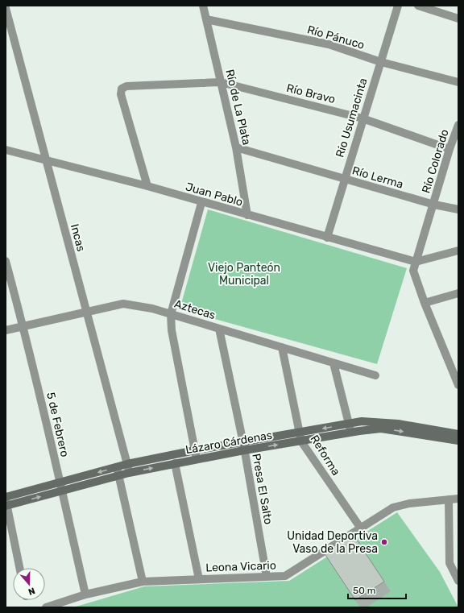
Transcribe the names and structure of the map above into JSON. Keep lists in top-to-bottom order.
{
  "streets": {
    "street": [
      "Río Pánuco",
      "Río Bravo",
      "Río de La Plata",
      "Río Usumacinta",
      "Río Colorado",
      "Río Lerma",
      "Juan Pablo",
      "Incas",
      "Aztecas",
      "5 de Febrero",
      "Lázaro Cárdenas",
      "Reforma",
      "Presa El Salto",
      "Leona Vicario"
    ]
  },
  "crossings": [
    ["Río Pánuco", "Río de La Plata"],
    ["Río Pánuco", "Río Usumacinta"],
    ["Río Bravo", "Río de La Plata"],
    ["Río Bravo", "Río Usumacinta"],
    ["Río Bravo", "Río Colorado"],
    ["Río Bravo", "Juan Pablo"],
    ["Río de La Plata", "Río Lerma"],
    ["Río de La Plata", "Juan Pablo"],
    ["Río Usumacinta", "Río Lerma"],
    ["Río Usumacinta", "Juan Pablo"],
    ["Río Colorado", "Río Lerma"],
    ["Río Colorado", "Juan Pablo"],
    ["Juan Pablo", "Incas"],
    ["Incas", "Aztecas"],
    ["Incas", "Lázaro Cárdenas"],
    ["Aztecas", "5 de Febrero"],
    ["Aztecas", "Reforma"],
    ["Aztecas", "Presa El Salto"],
    ["5 de Febrero", "Lázaro Cárdenas"],
    ["5 de Febrero", "Leona Vicario"],
    ["Lázaro Cárdenas", "Reforma"],
    ["Lázaro Cárdenas", "Presa El Salto"],
    ["Reforma", "Leona Vicario"],
    ["Presa El Salto", "Leona Vicario"]
  ],
  "parks": ["Viejo Panteón Municipal"],
  "places": ["Unidad Deportiva Vaso de la Presa"],
  "scale_bar": "50 m",
  "north": "bottom"
}
